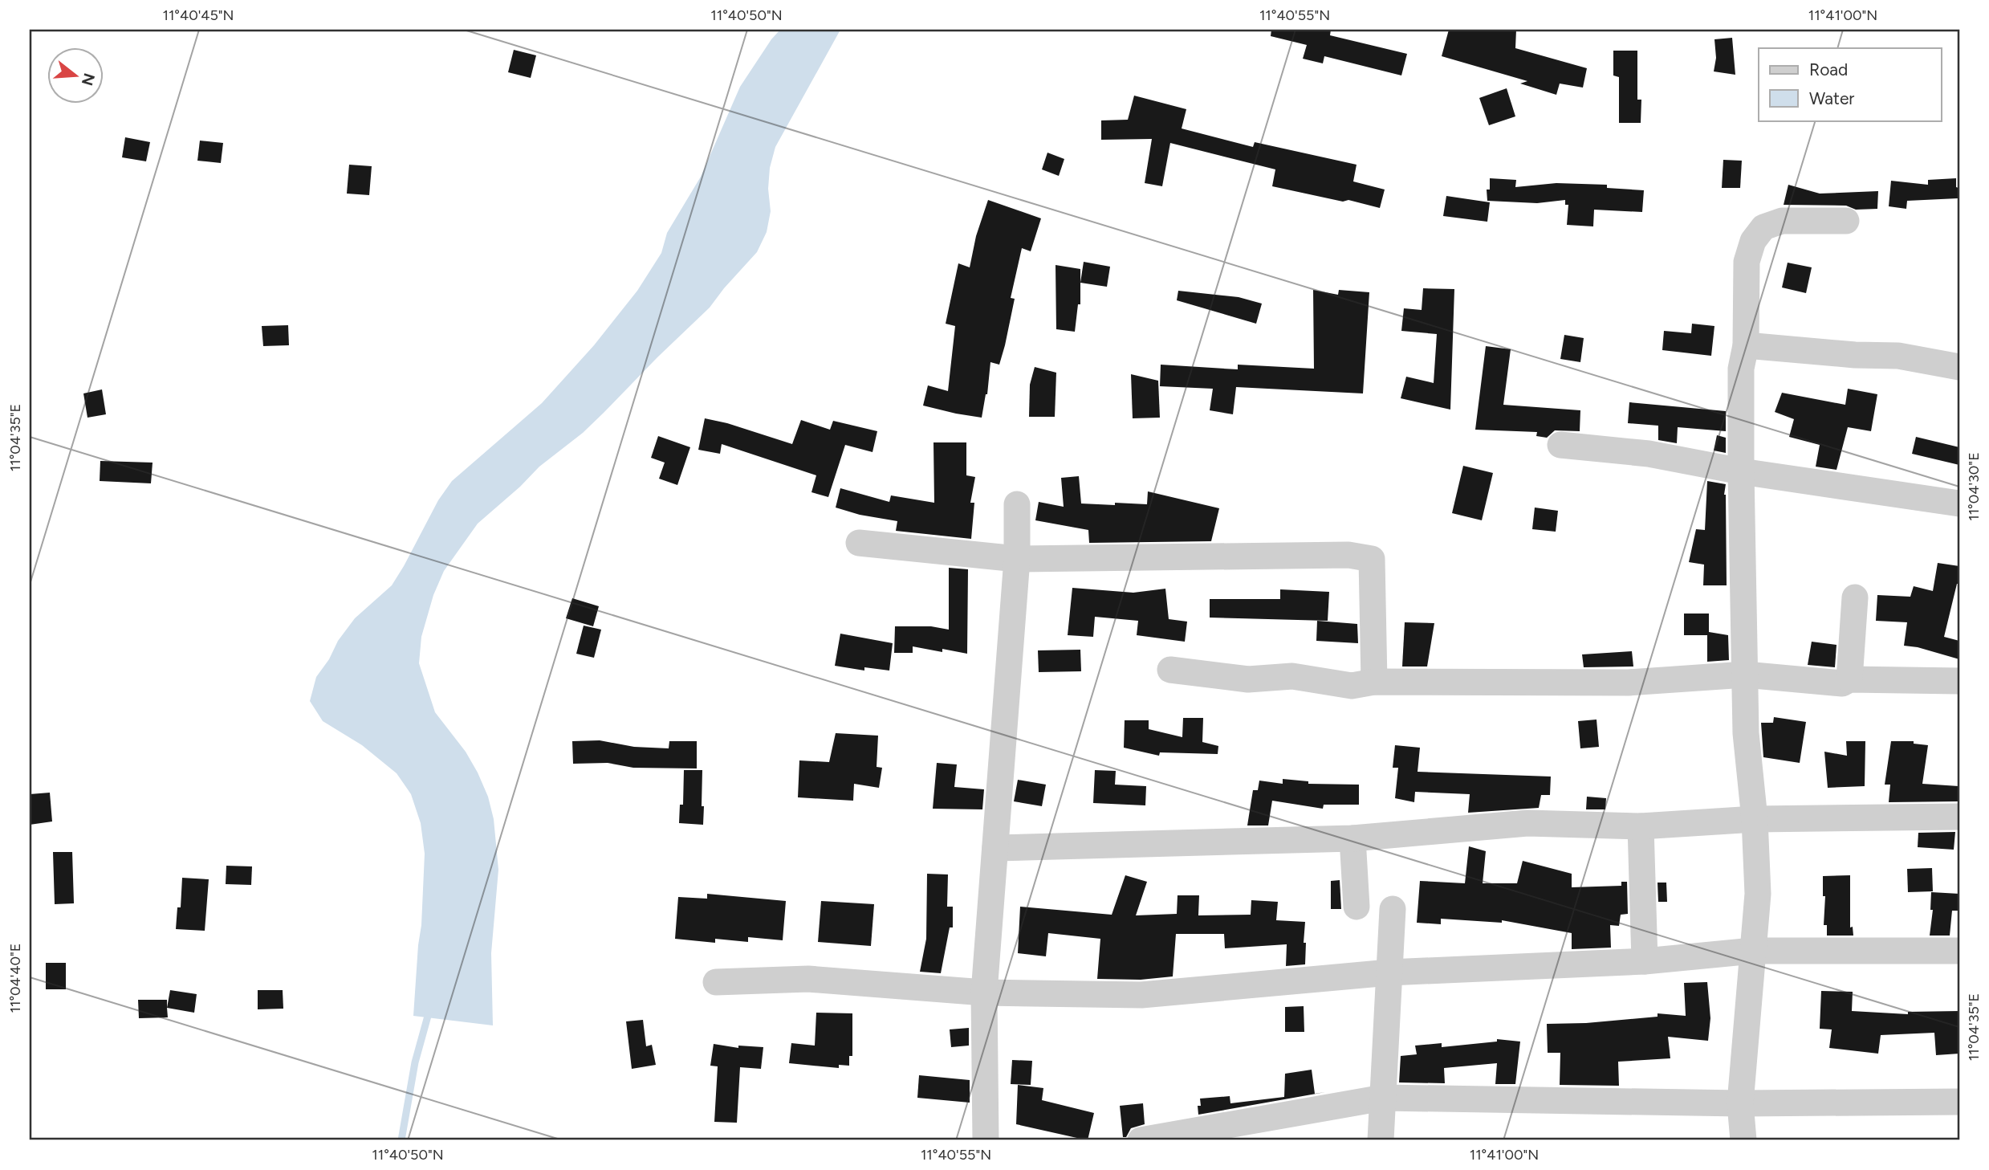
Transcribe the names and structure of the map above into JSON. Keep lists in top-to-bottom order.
{
  "legend": ["Road", "Water"],
  "north": "right",
  "coordinates": [
    "11°40'45\"N",
    "11°40'50\"N",
    "11°40'55\"N",
    "11°41'00\"N",
    "11°04'35\"E",
    "11°04'30\"E",
    "11°04'40\"E"
  ]
}
